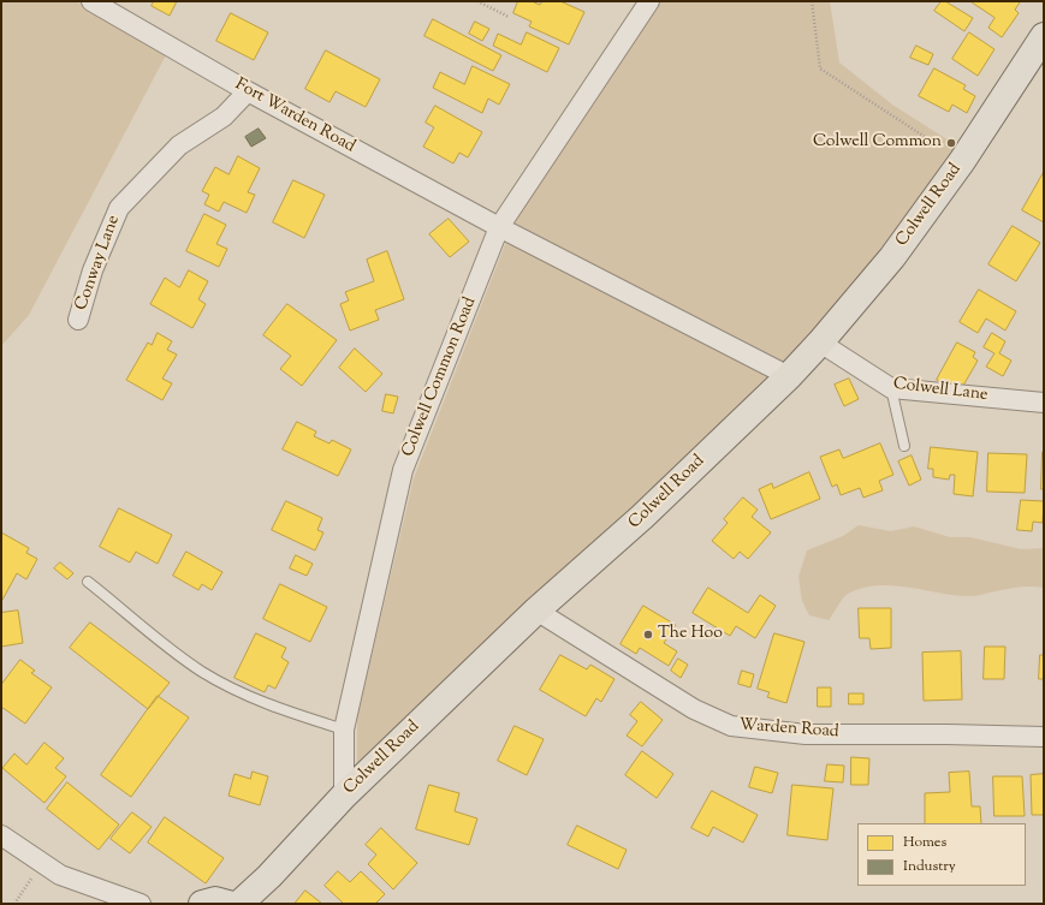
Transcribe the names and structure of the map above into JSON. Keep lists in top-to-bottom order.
{
  "streets": {
    "main road": ["Colwell Road"],
    "street": [
      "Fort Warden Road",
      "Conway Lane",
      "Colwell Common Road",
      "Colwell Lane",
      "Warden Road"
    ]
  },
  "crossings": [
    ["Fort Warden Road", "Colwell Road"],
    ["Fort Warden Road", "Conway Lane"],
    ["Fort Warden Road", "Colwell Common Road"],
    ["Colwell Road", "Colwell Common Road"],
    ["Colwell Road", "Colwell Lane"],
    ["Colwell Road", "Warden Road"]
  ],
  "places": ["Colwell Common", "The Hoo"],
  "legend": ["Homes", "Industry"]
}
